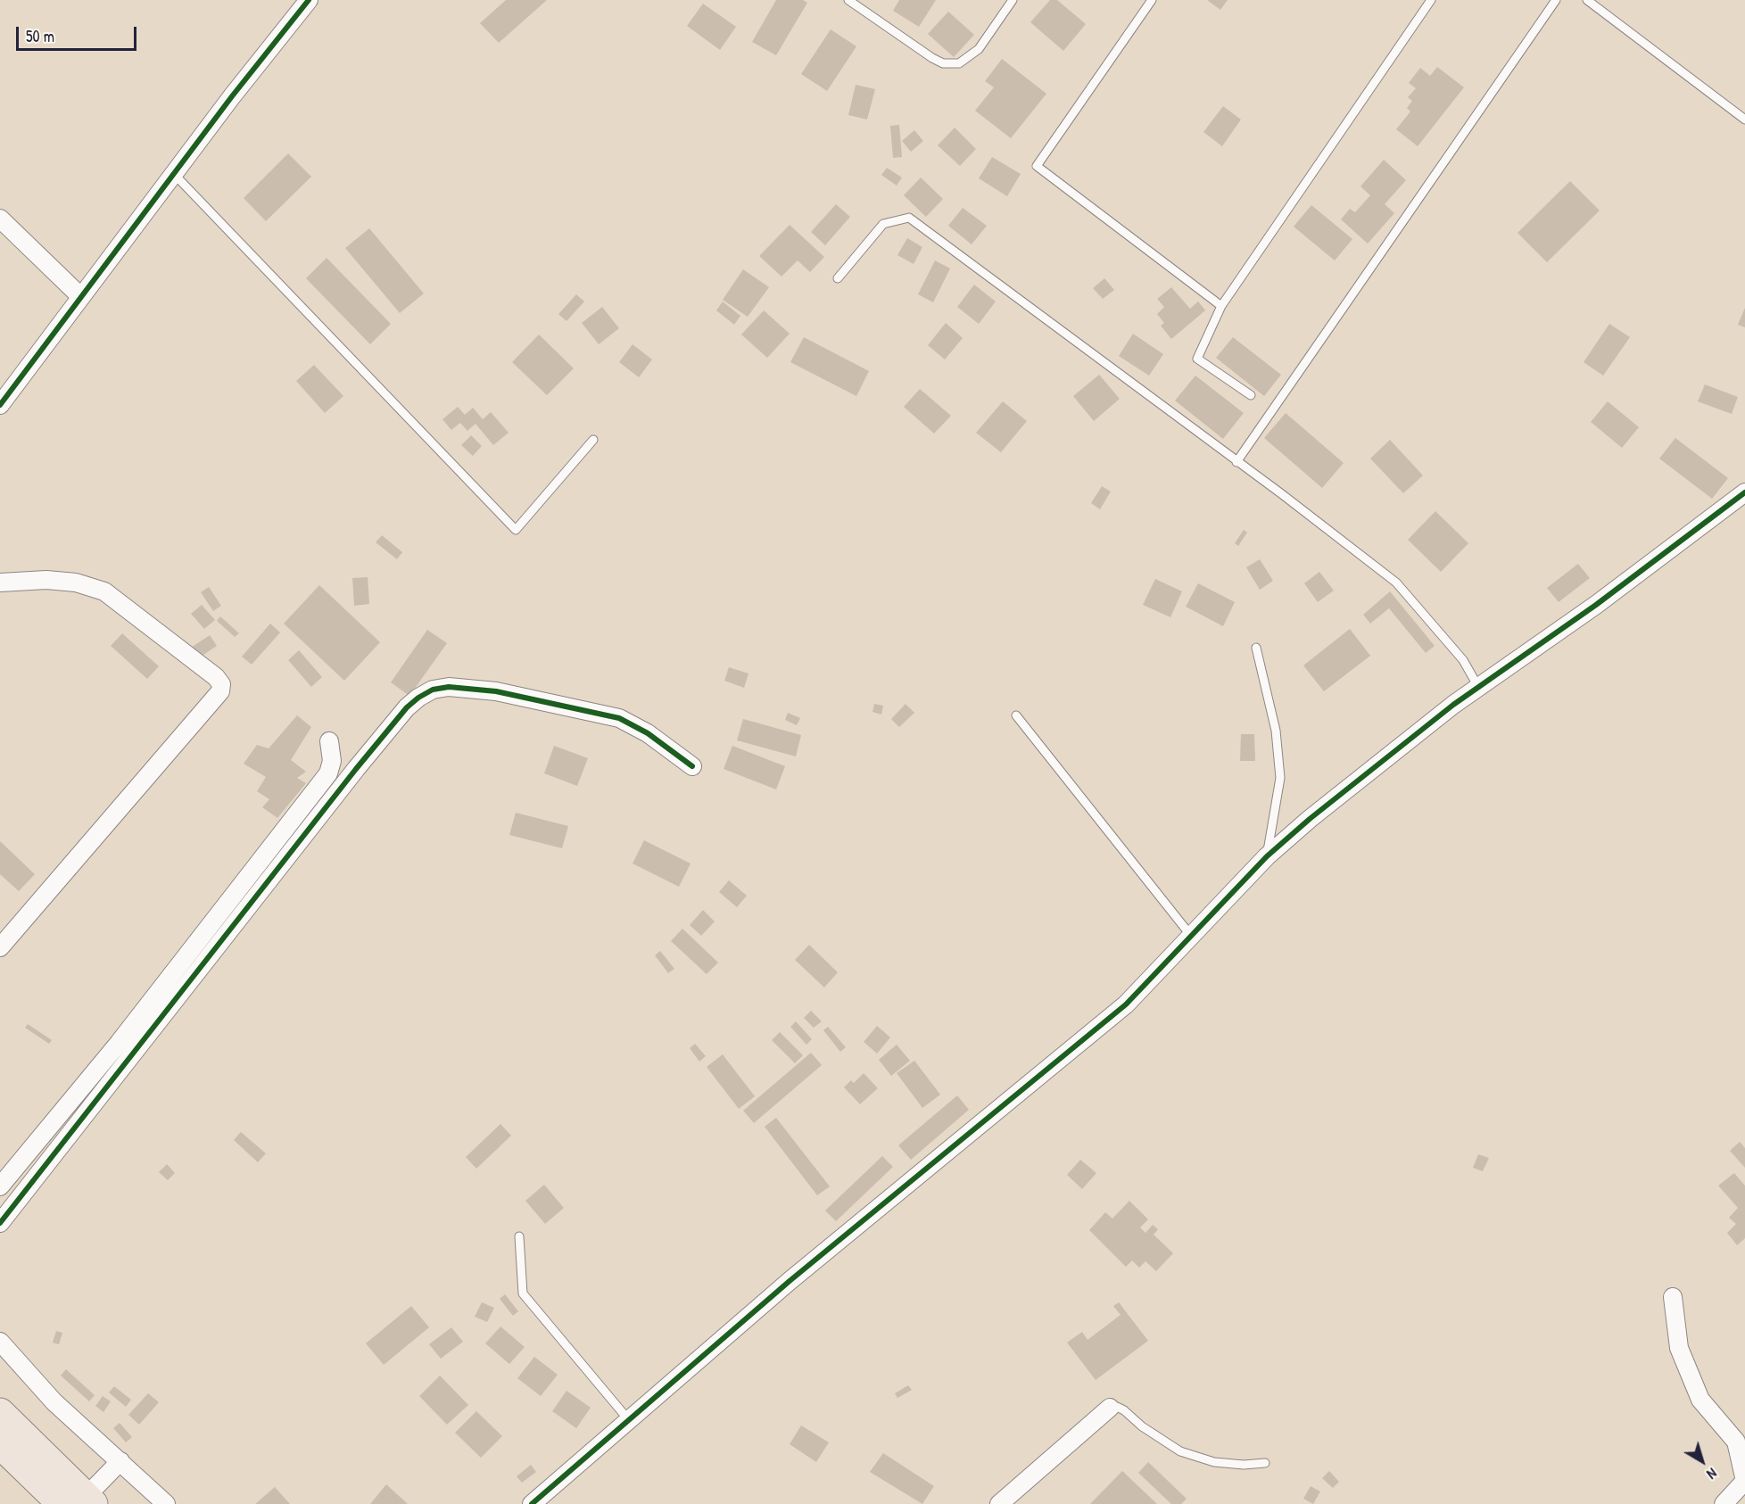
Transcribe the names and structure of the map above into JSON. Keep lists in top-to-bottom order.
{
  "scale_bar": "50 m",
  "north": "bottom right"
}
